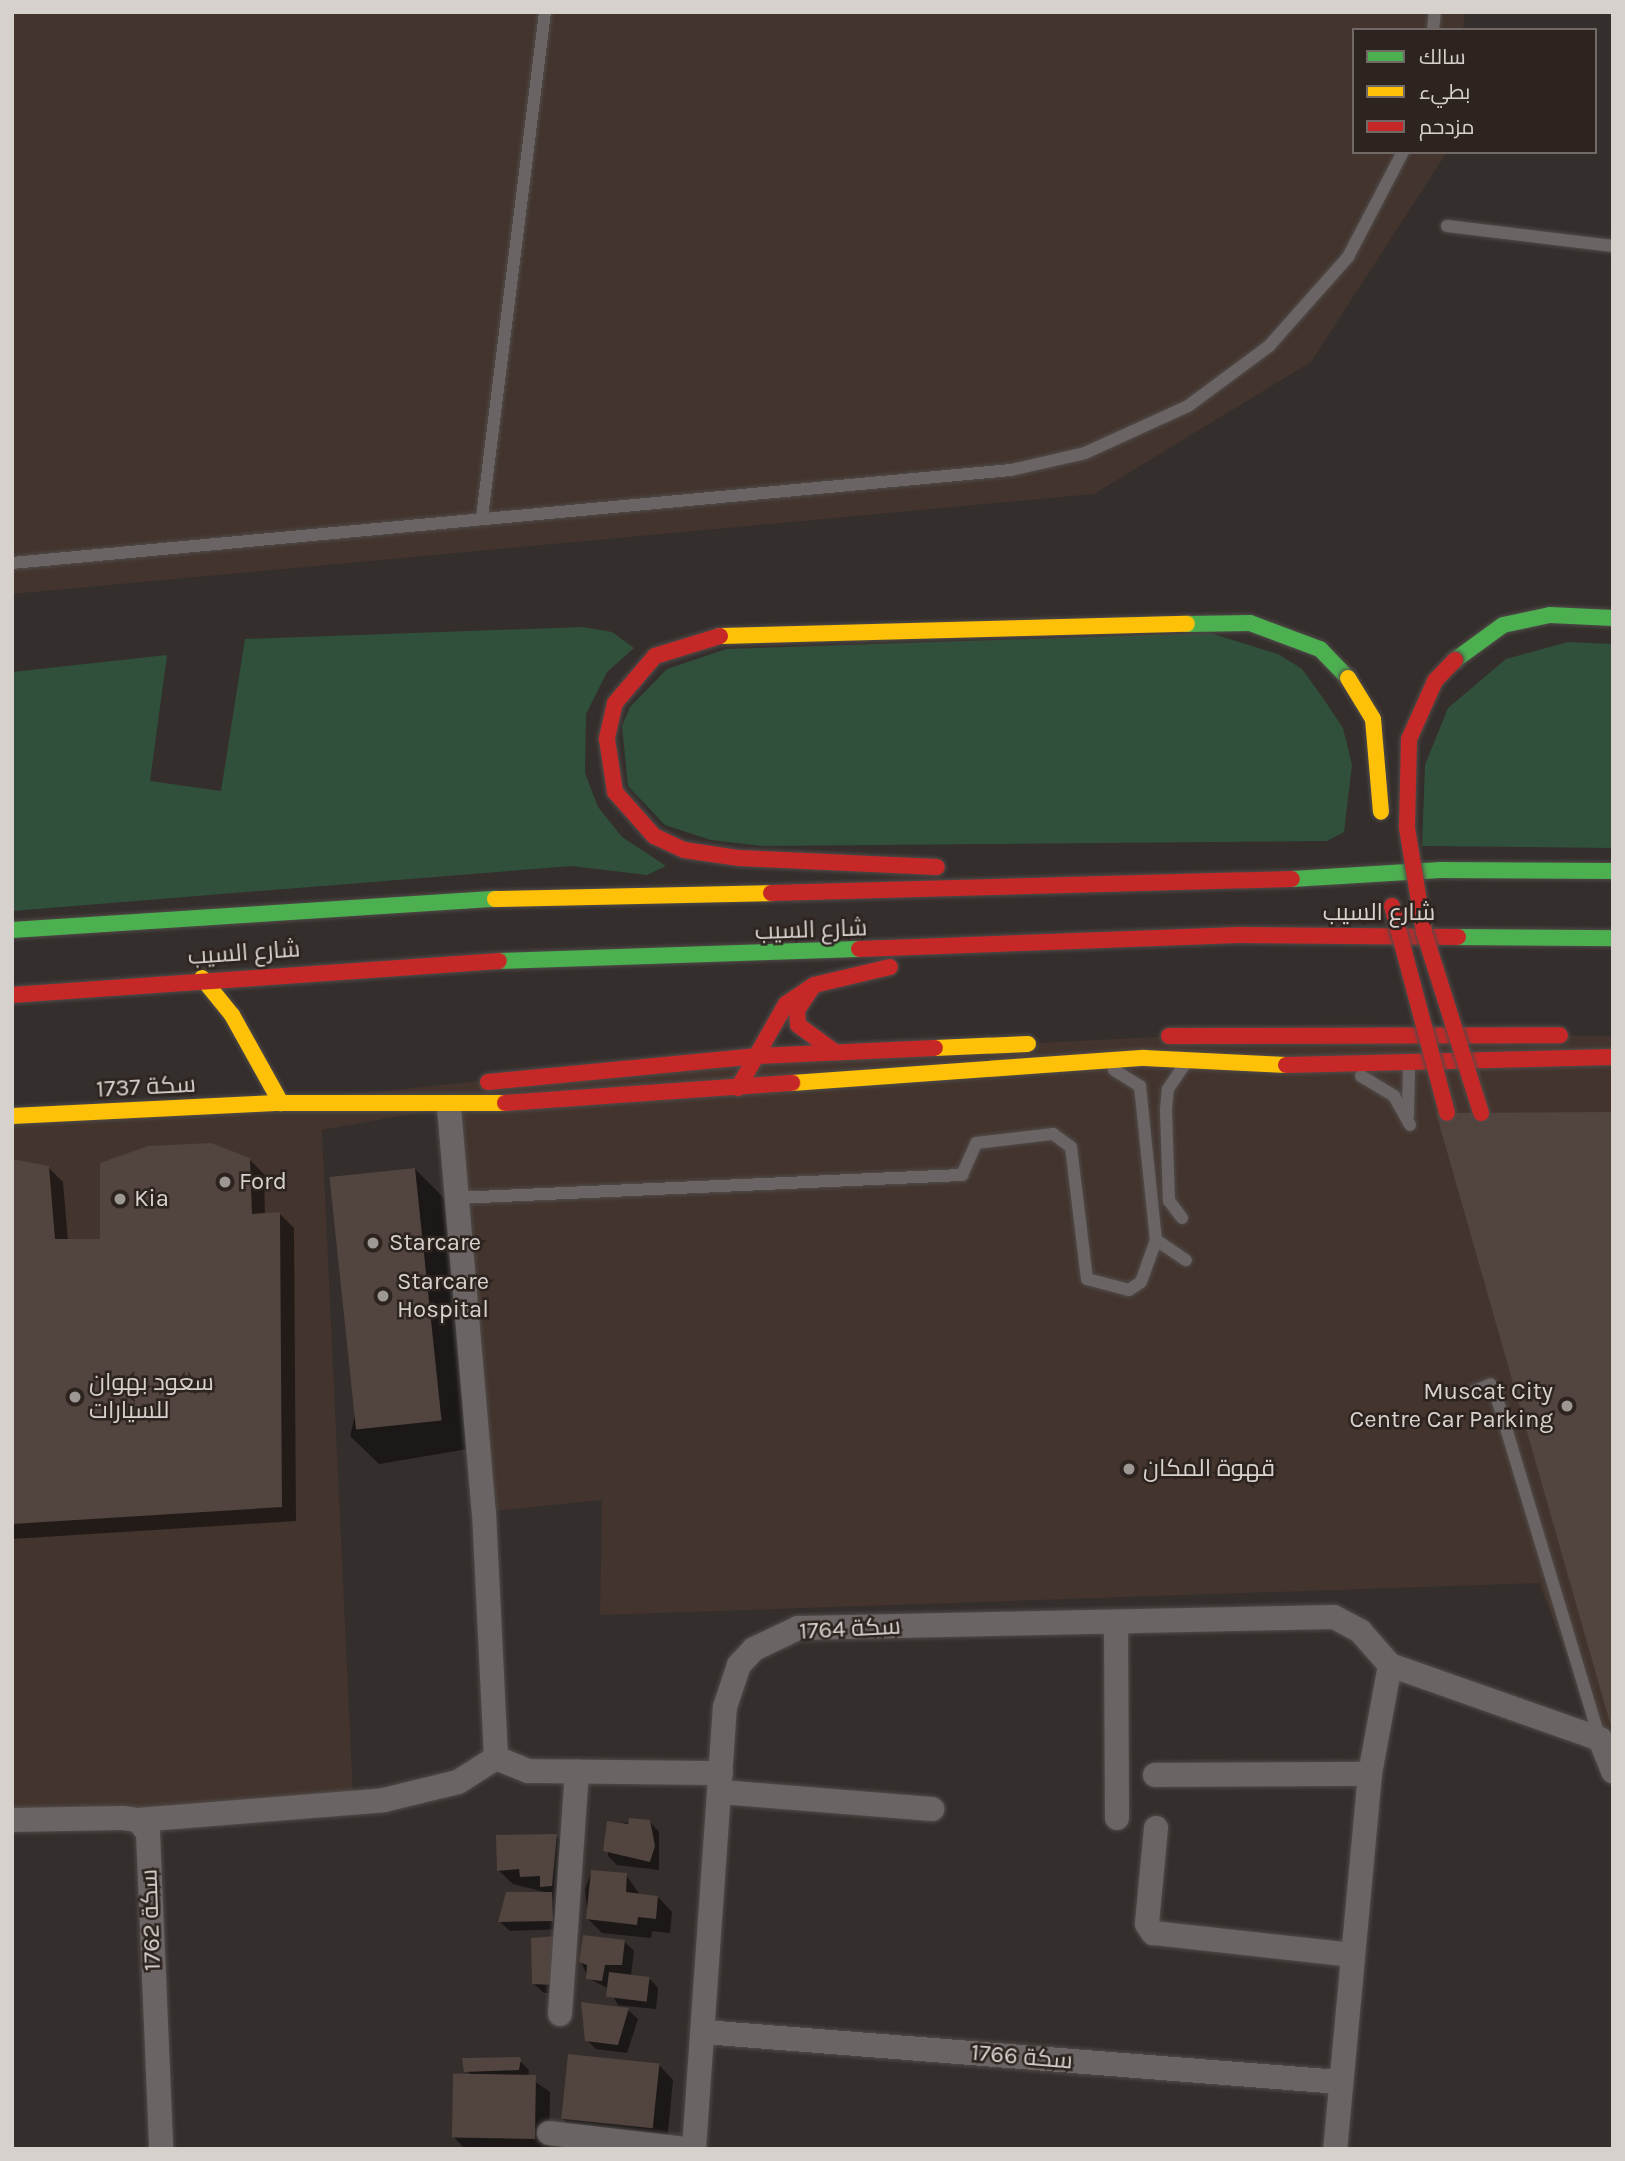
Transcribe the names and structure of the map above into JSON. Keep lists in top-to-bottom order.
{
  "streets": {
    "main road": ["شارع السيب", "سكة 1737"],
    "street": ["سكة 1764", "سكة 1762", "سكة 1766"]
  },
  "crossings": [
    ["سكة 1764", "سكة 1766"]
  ],
  "places": [
    "Ford",
    "Kia",
    "Starcare",
    "Starcare Hospital",
    "سعود بهوان للسيارات",
    "Muscat City Centre Car Parking",
    "قهوة المكان"
  ],
  "legend": ["سالك", "بطيء", "مزدحم"]
}
